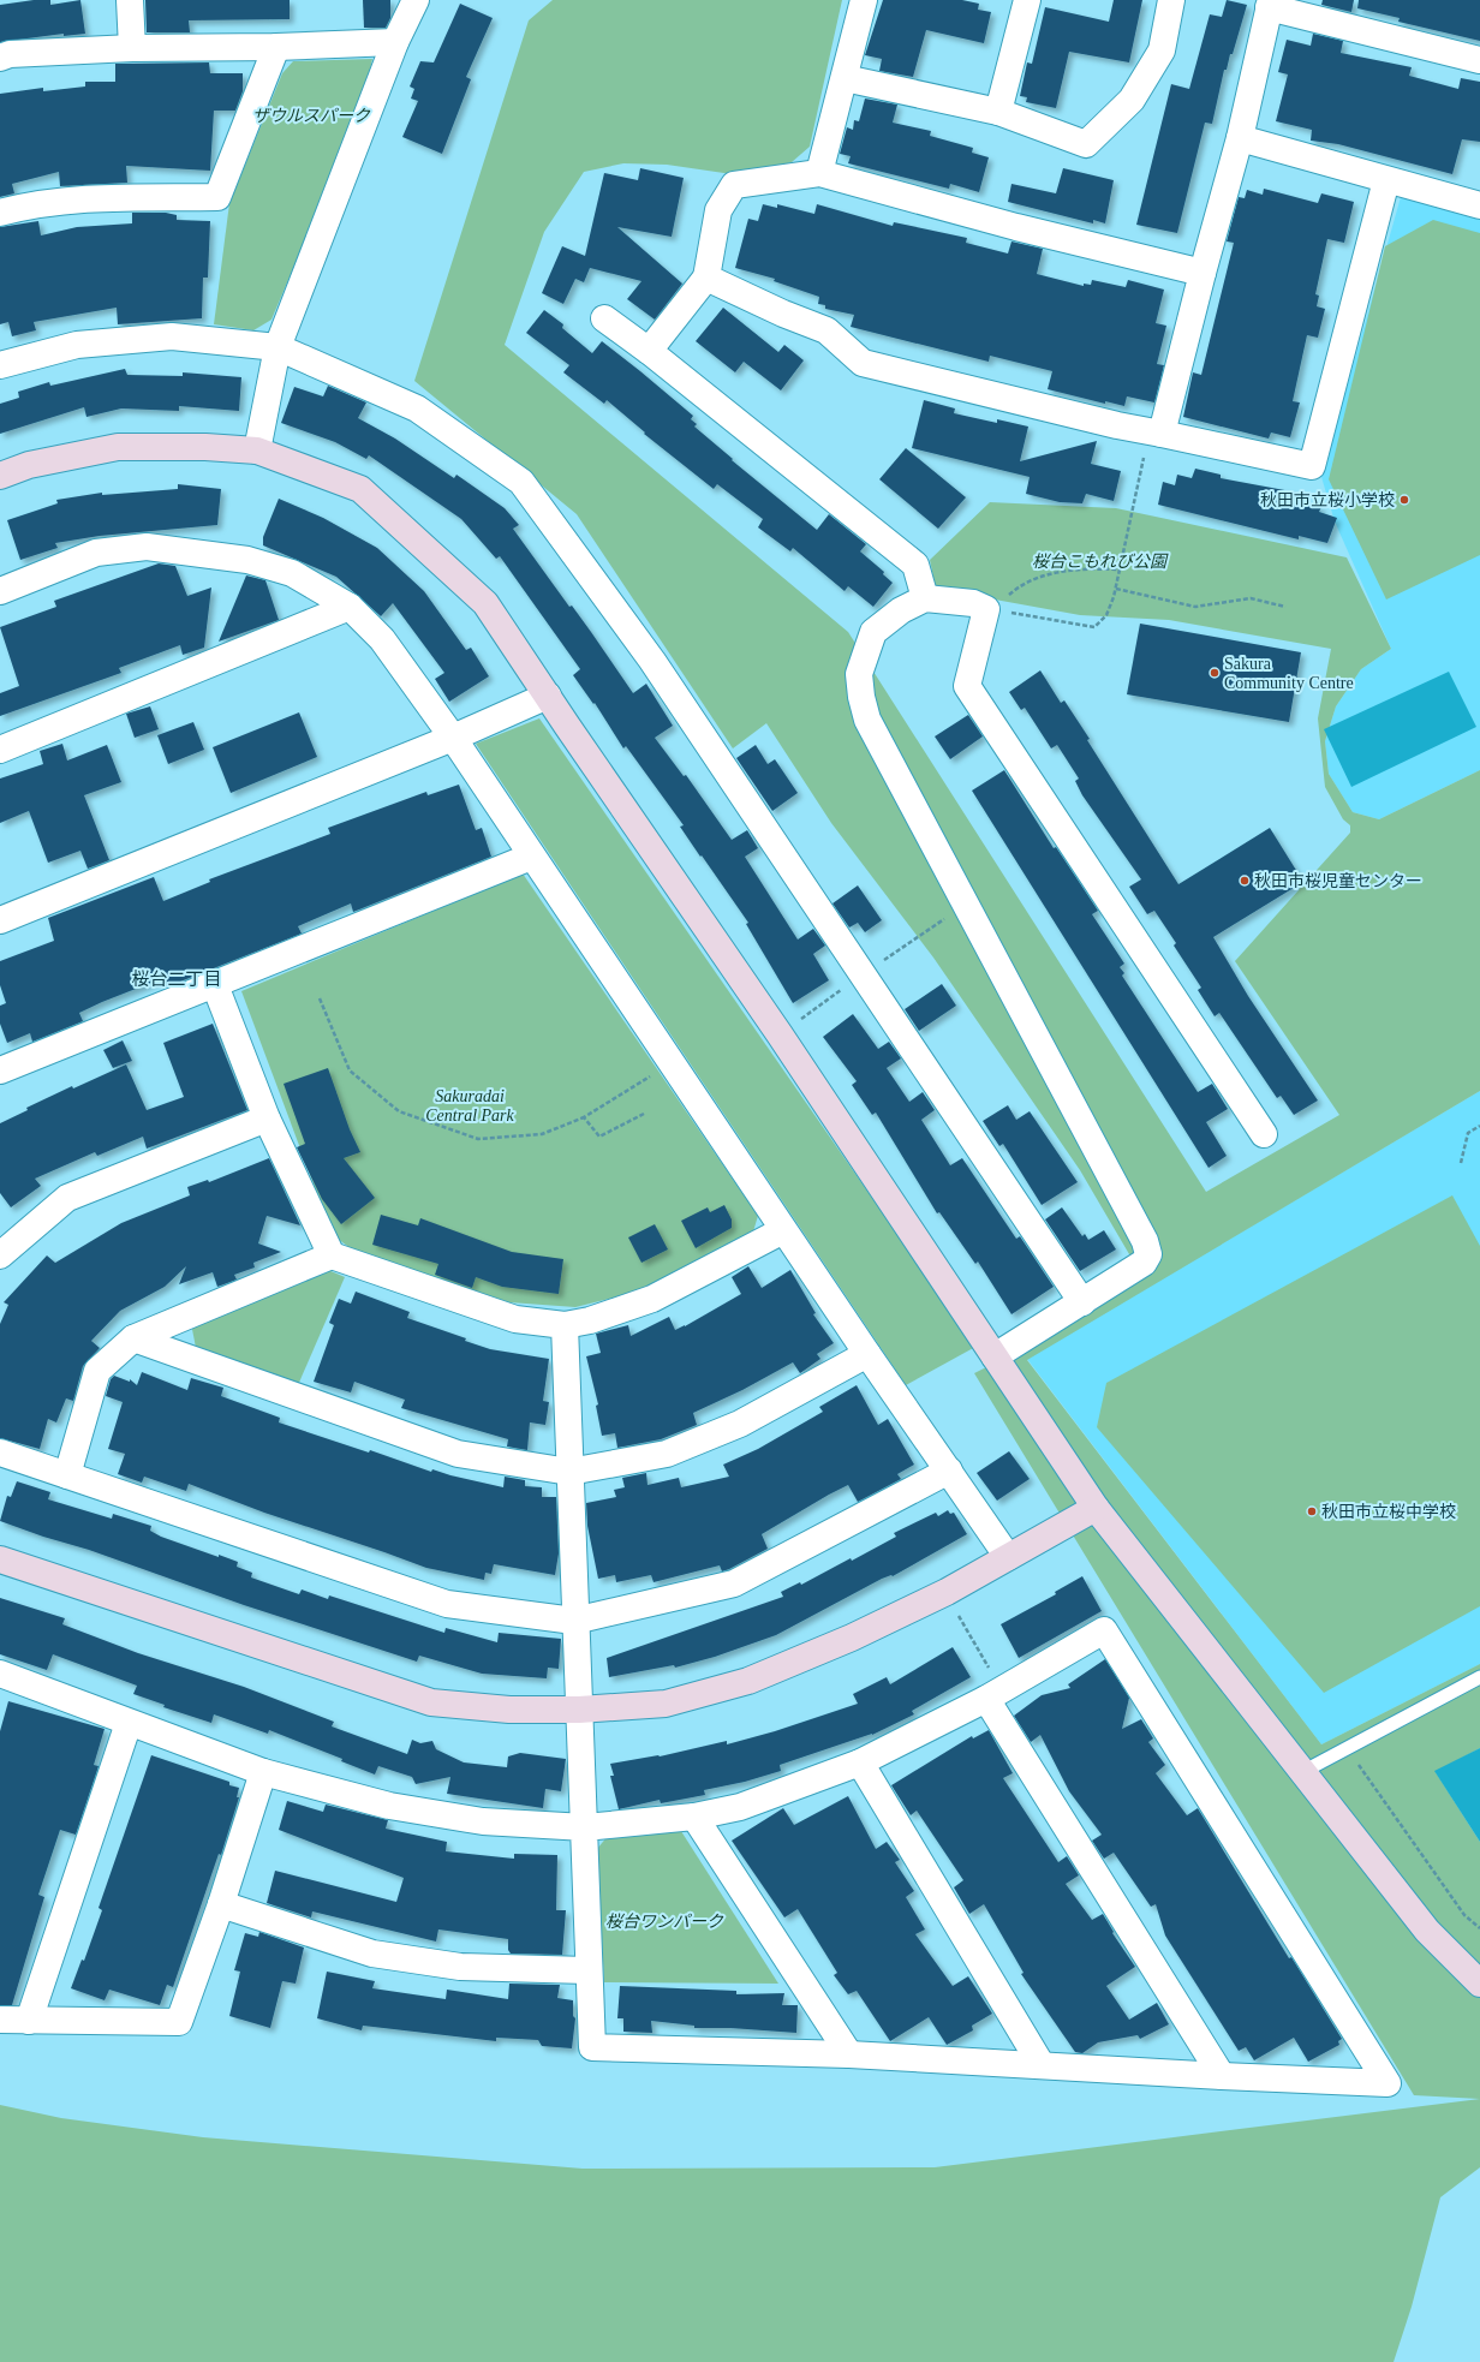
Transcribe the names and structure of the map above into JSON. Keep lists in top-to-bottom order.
{
  "districts": ["桜台二丁目"],
  "parks": [
    "ザウルスパーク",
    "桜台こもれび公園",
    "Sakuradai Central Park",
    "桜台ワンパーク"
  ],
  "places": [
    "秋田市立桜小学校",
    "Sakura Community Centre",
    "秋田市桜児童センター",
    "秋田市立桜中学校"
  ]
}
